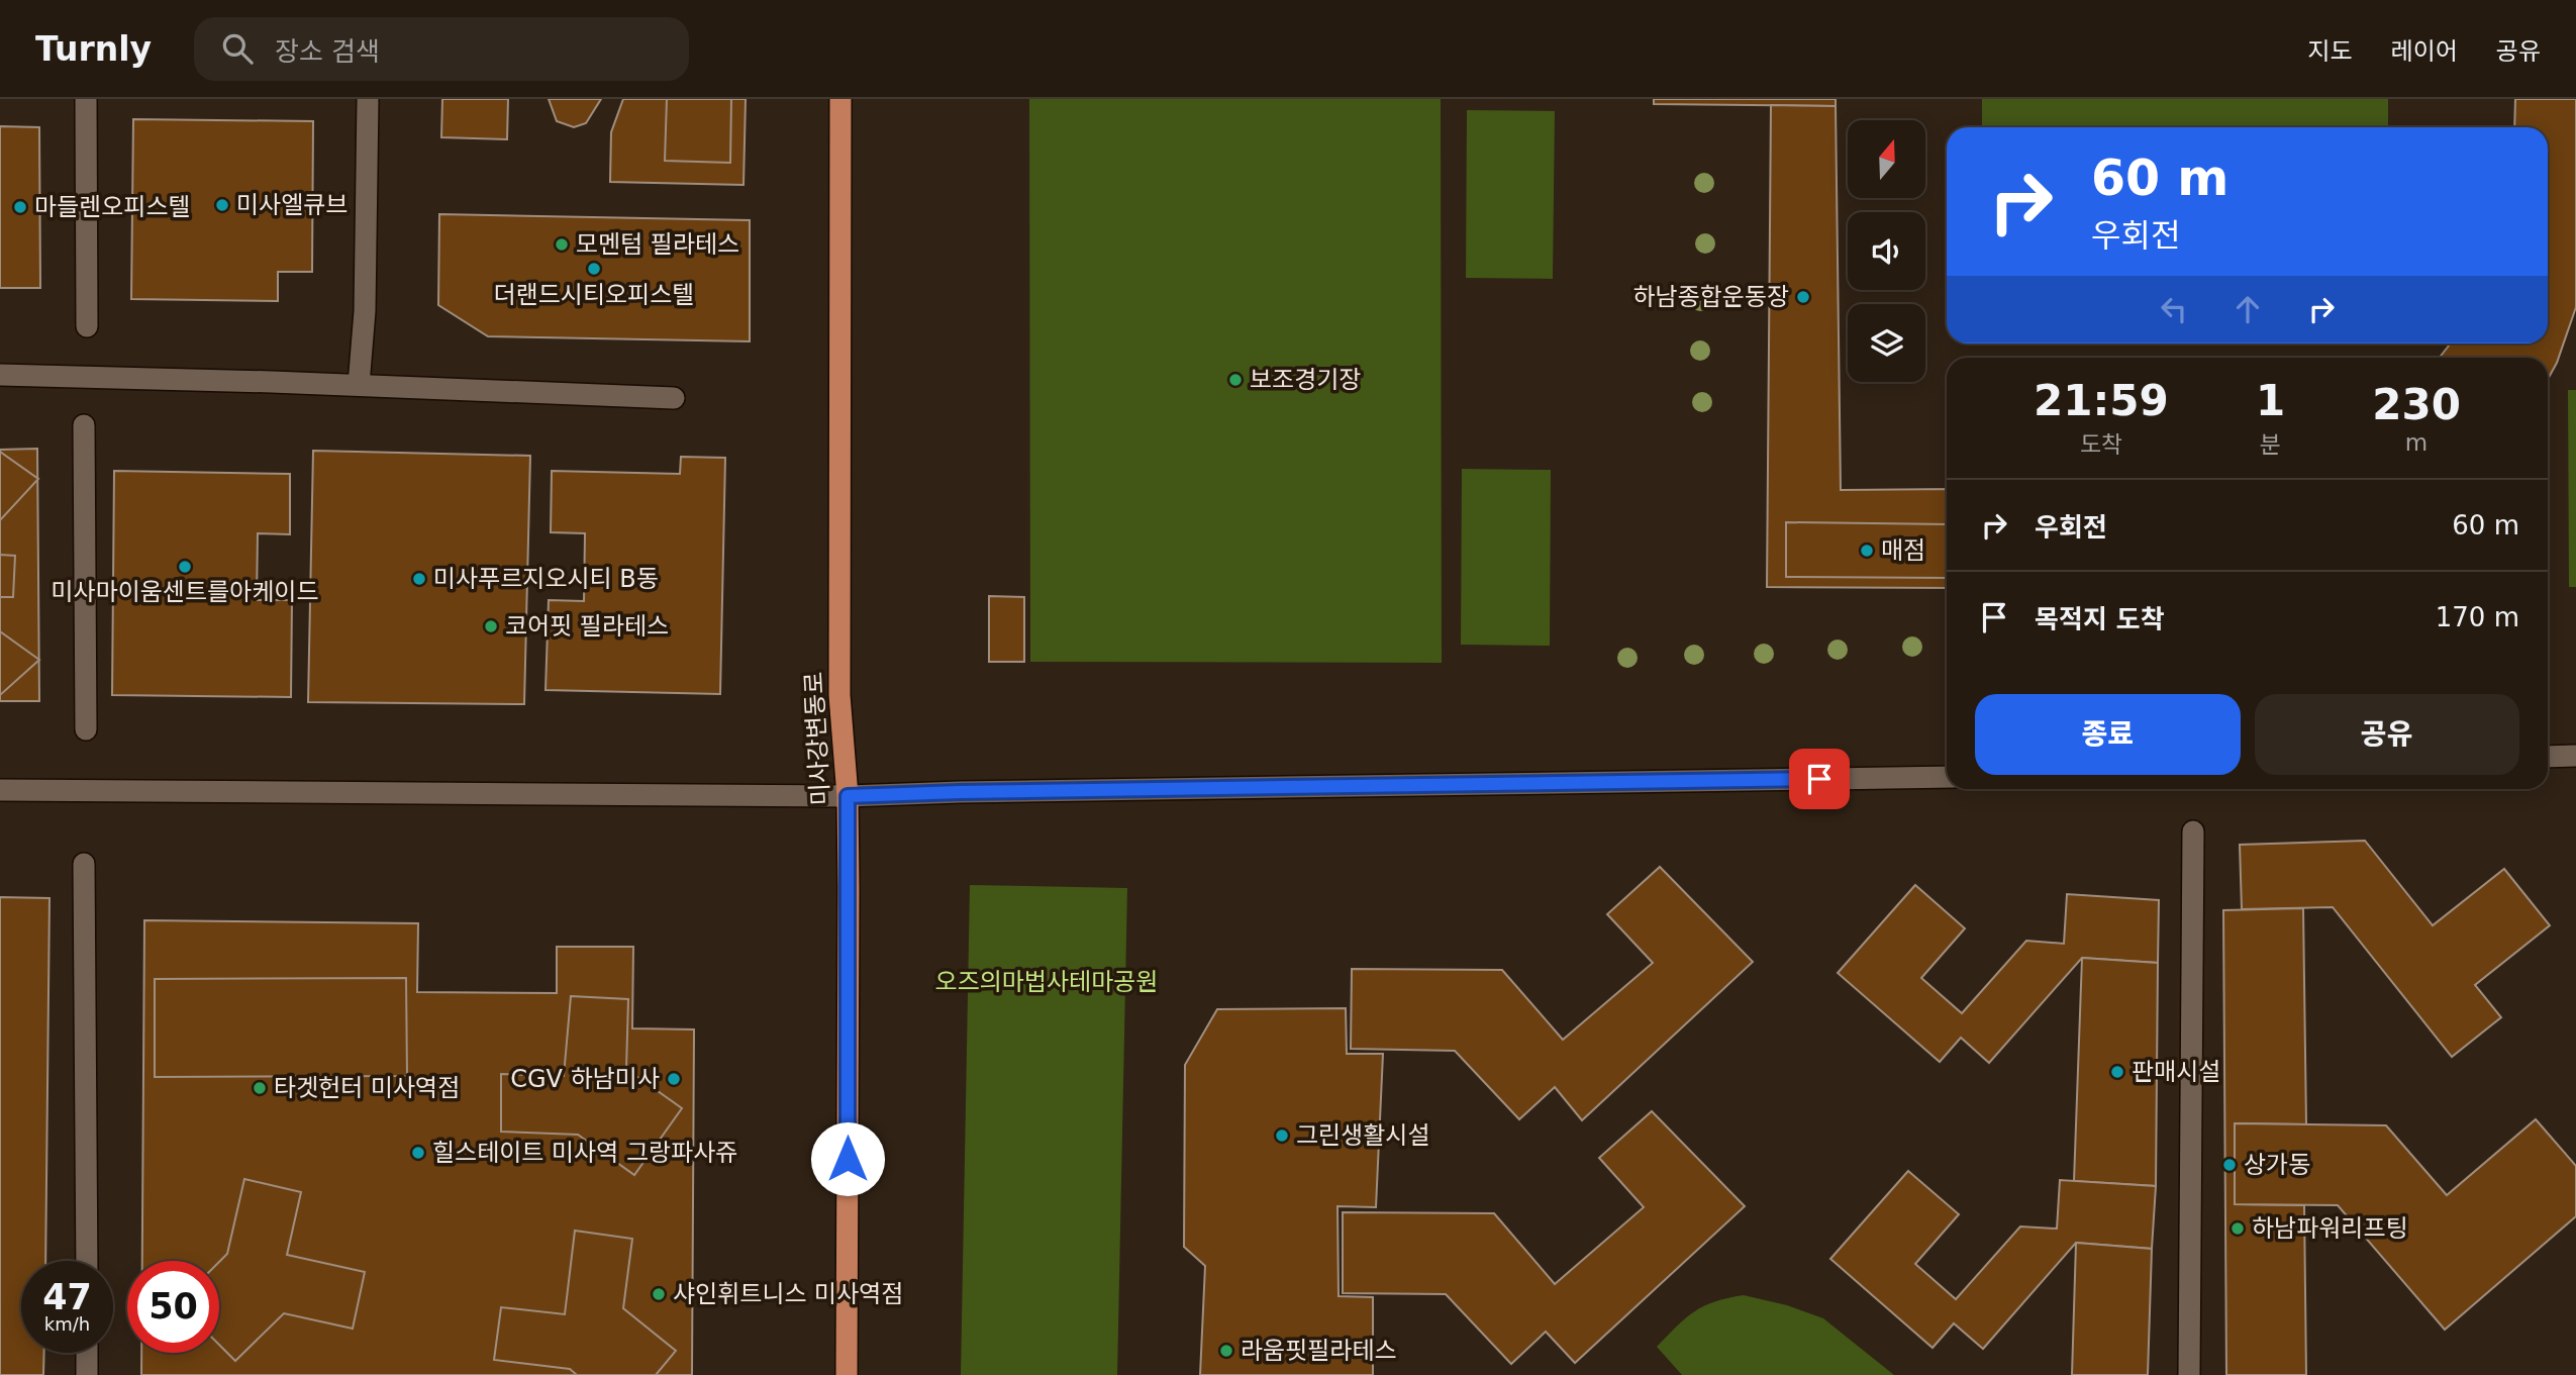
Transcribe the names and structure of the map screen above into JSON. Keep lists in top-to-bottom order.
{
  "streets": {
    "main road": ["미사강변동로"]
  },
  "parks": ["오즈의마법사테마공원"],
  "places": [
    "미사엘큐브",
    "마들렌오피스텔",
    "모멘텀 필라테스",
    "더랜드시티오피스텔",
    "하남종합운동장",
    "보조경기장",
    "매점",
    "미사마이움센트를아케이드",
    "미사푸르지오시티 B동",
    "코어핏 필라테스",
    "판매시설",
    "CGV 하남미사",
    "타겟헌터 미사역점",
    "그린생활시설",
    "힐스테이트 미사역 그랑파사쥬",
    "상가동",
    "하남파워리프팅",
    "샤인휘트니스 미사역점",
    "라움핏필라테스"
  ],
  "north": "top",
  "page": {
    "header": "Turnly",
    "search": "장소 검색",
    "nav": ["지도", "레이어", "공유"],
    "turn": ["60 m", "우회전"],
    "eta": [
      "21:59",
      "도착",
      "1",
      "분",
      "230",
      "m"
    ],
    "list": [
      {
        "name": "우회전",
        "value": "60 m"
      },
      {
        "name": "목적지 도착",
        "value": "170 m"
      }
    ],
    "buttons": ["종료", "공유"],
    "speed": "47 km/h",
    "limit": "50"
  }
}
